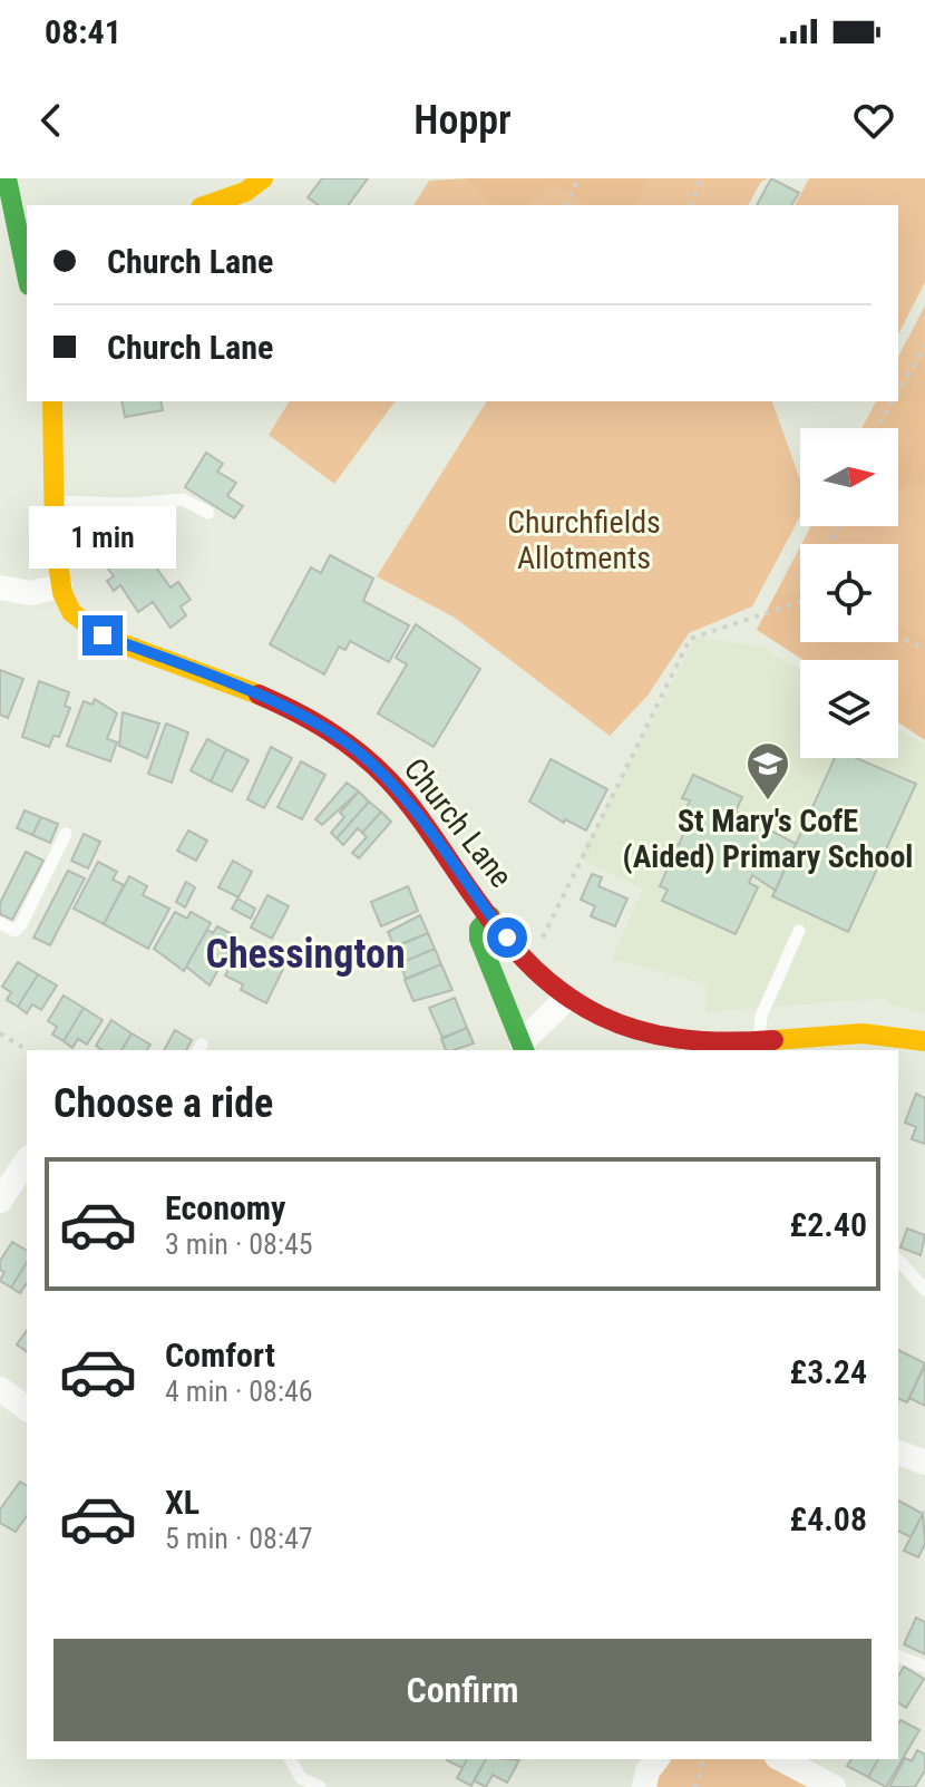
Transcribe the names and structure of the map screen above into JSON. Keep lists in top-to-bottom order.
{
  "streets": {
    "street": ["Church Lane"]
  },
  "districts": ["Chessington"],
  "parks": ["Churchfields Allotments"],
  "places": {
    "school or university": ["St Mary's CofE (Aided) Primary School"]
  },
  "north": "right",
  "page": {
    "status": "08:41",
    "header": "Hoppr",
    "banner": ["Church Lane", "Church Lane"],
    "bubble": "1 min",
    "heading": "Choose a ride",
    "list": [
      {
        "name": "Economy",
        "note": "3 min · 08:45",
        "value": "£2.40"
      },
      {
        "name": "Comfort",
        "note": "4 min · 08:46",
        "value": "£3.24"
      },
      {
        "name": "XL",
        "note": "5 min · 08:47",
        "value": "£4.08"
      }
    ],
    "buttons": "Confirm"
  }
}
